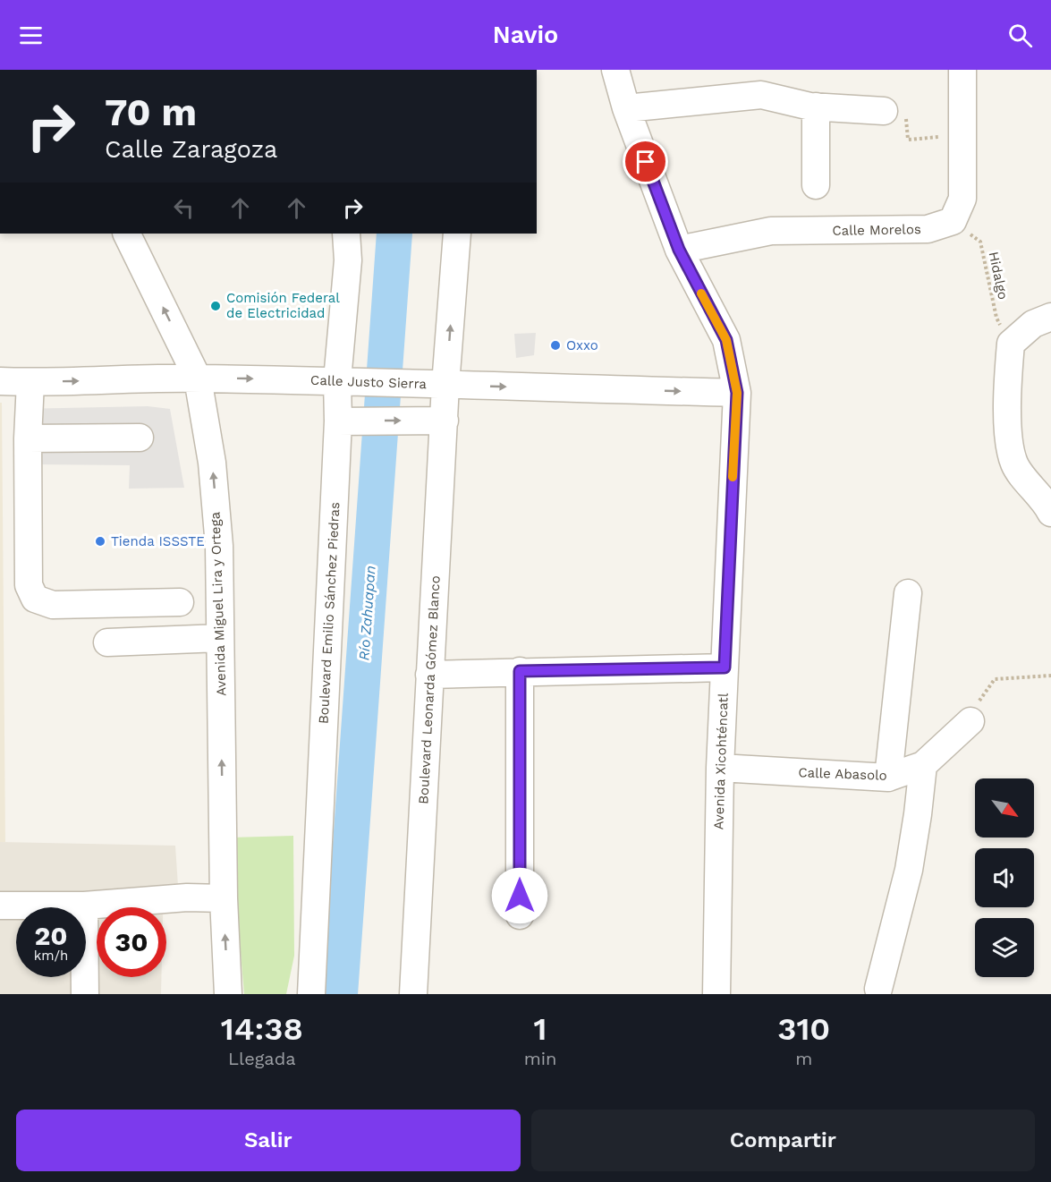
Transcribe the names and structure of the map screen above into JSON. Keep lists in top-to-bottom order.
{
  "streets": {
    "street": [
      "Calle Morelos",
      "Calle Justo Sierra",
      "Avenida Miguel Lira y Ortega",
      "Boulevard Emilio Sánchez Piedras",
      "Boulevard Leonarda Gómez Blanco",
      "Avenida Xicohténcatl",
      "Calle Abasolo"
    ],
    "path": ["Hidalgo"]
  },
  "crossings": [
    ["Calle Morelos", "Hidalgo"],
    ["Calle Morelos", "Avenida Xicohténcatl"],
    ["Calle Justo Sierra", "Avenida Miguel Lira y Ortega"],
    ["Calle Justo Sierra", "Boulevard Emilio Sánchez Piedras"],
    ["Calle Justo Sierra", "Boulevard Leonarda Gómez Blanco"],
    ["Calle Justo Sierra", "Avenida Xicohténcatl"],
    ["Avenida Xicohténcatl", "Calle Abasolo"]
  ],
  "one_way": ["Calle Justo Sierra", "Avenida Miguel Lira y Ortega"],
  "water": ["Río Zahuapan"],
  "places": ["Comisión Federal de Electricidad", "Oxxo", "Tienda ISSSTE"],
  "north": "bottom right",
  "page": {
    "header": "Navio",
    "turn": ["70 m", "Calle Zaragoza"],
    "speed": "20 km/h",
    "limit": "30",
    "eta": [
      "14:38",
      "Llegada",
      "1",
      "min",
      "310",
      "m"
    ],
    "buttons": ["Salir", "Compartir"]
  }
}
